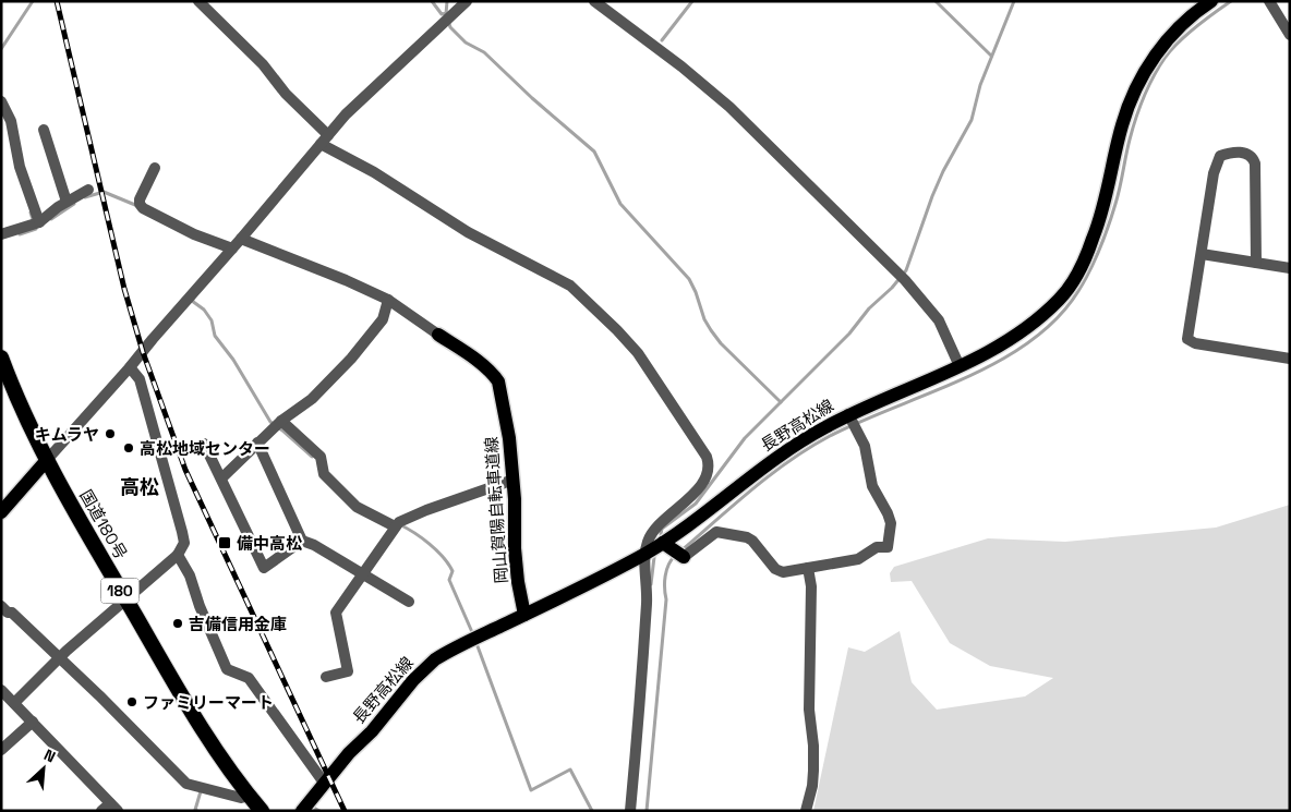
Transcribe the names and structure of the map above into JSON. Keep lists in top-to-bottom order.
{
  "streets": {
    "highway": ["国道180号", "180"],
    "main road": ["長野高松線", "岡山賀陽自転車道線"]
  },
  "crossings": [
    ["長野高松線", "岡山賀陽自転車道線"]
  ],
  "districts": ["高松"],
  "places": {
    "other": [
      "キムラヤ",
      "高松地域センター",
      "吉備信用金庫",
      "ファミリーマート"
    ],
    "transit": ["備中高松"]
  },
  "north": "top right"
}
